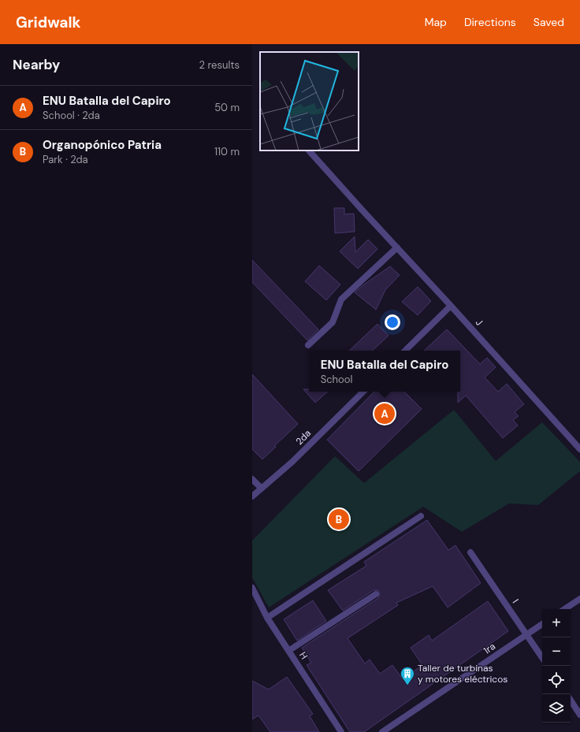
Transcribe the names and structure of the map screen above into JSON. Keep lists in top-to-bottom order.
{
  "streets": {
    "street": [
      "J",
      "2da",
      "I",
      "1ra",
      "H"
    ]
  },
  "crossings": [
    ["I", "1ra"]
  ],
  "places": {
    "building": ["Taller de turbinas y motores eléctricos"]
  },
  "page": {
    "header": "Gridwalk",
    "nav": ["Map", "Directions", "Saved"],
    "heading": ["Nearby", "2 results"],
    "list": [
      {
        "mark": "A",
        "name": "ENU Batalla del Capiro",
        "note": "School · 2da",
        "value": "50 m"
      },
      {
        "mark": "B",
        "name": "Organopónico Patria",
        "note": "Park · 2da",
        "value": "110 m"
      }
    ],
    "popup": ["ENU Batalla del Capiro", "School"],
    "pins": ["A", "B"],
    "map_buttons": ["+", "−"]
  }
}
